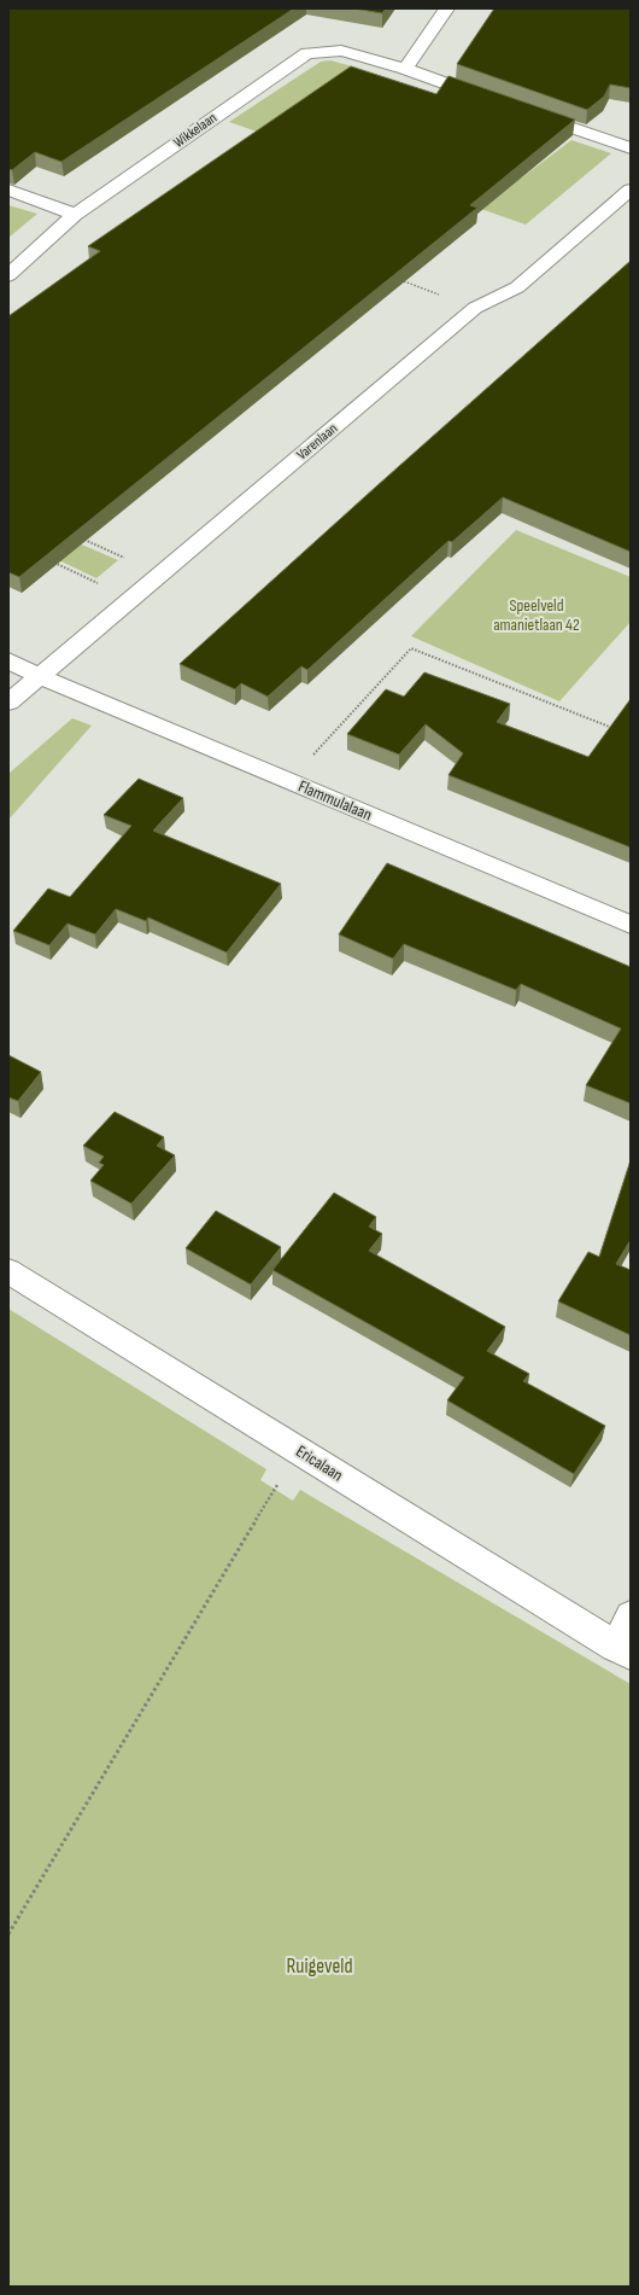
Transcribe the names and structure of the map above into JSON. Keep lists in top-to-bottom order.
{
  "streets": {
    "street": [
      "Wikkelaan",
      "Varenlaan",
      "Flammulalaan",
      "Ericalaan"
    ]
  },
  "crossings": [
    ["Varenlaan", "Flammulalaan"]
  ],
  "parks": ["Speelveld amanietlaan 42", "Ruigeveld"]
}
